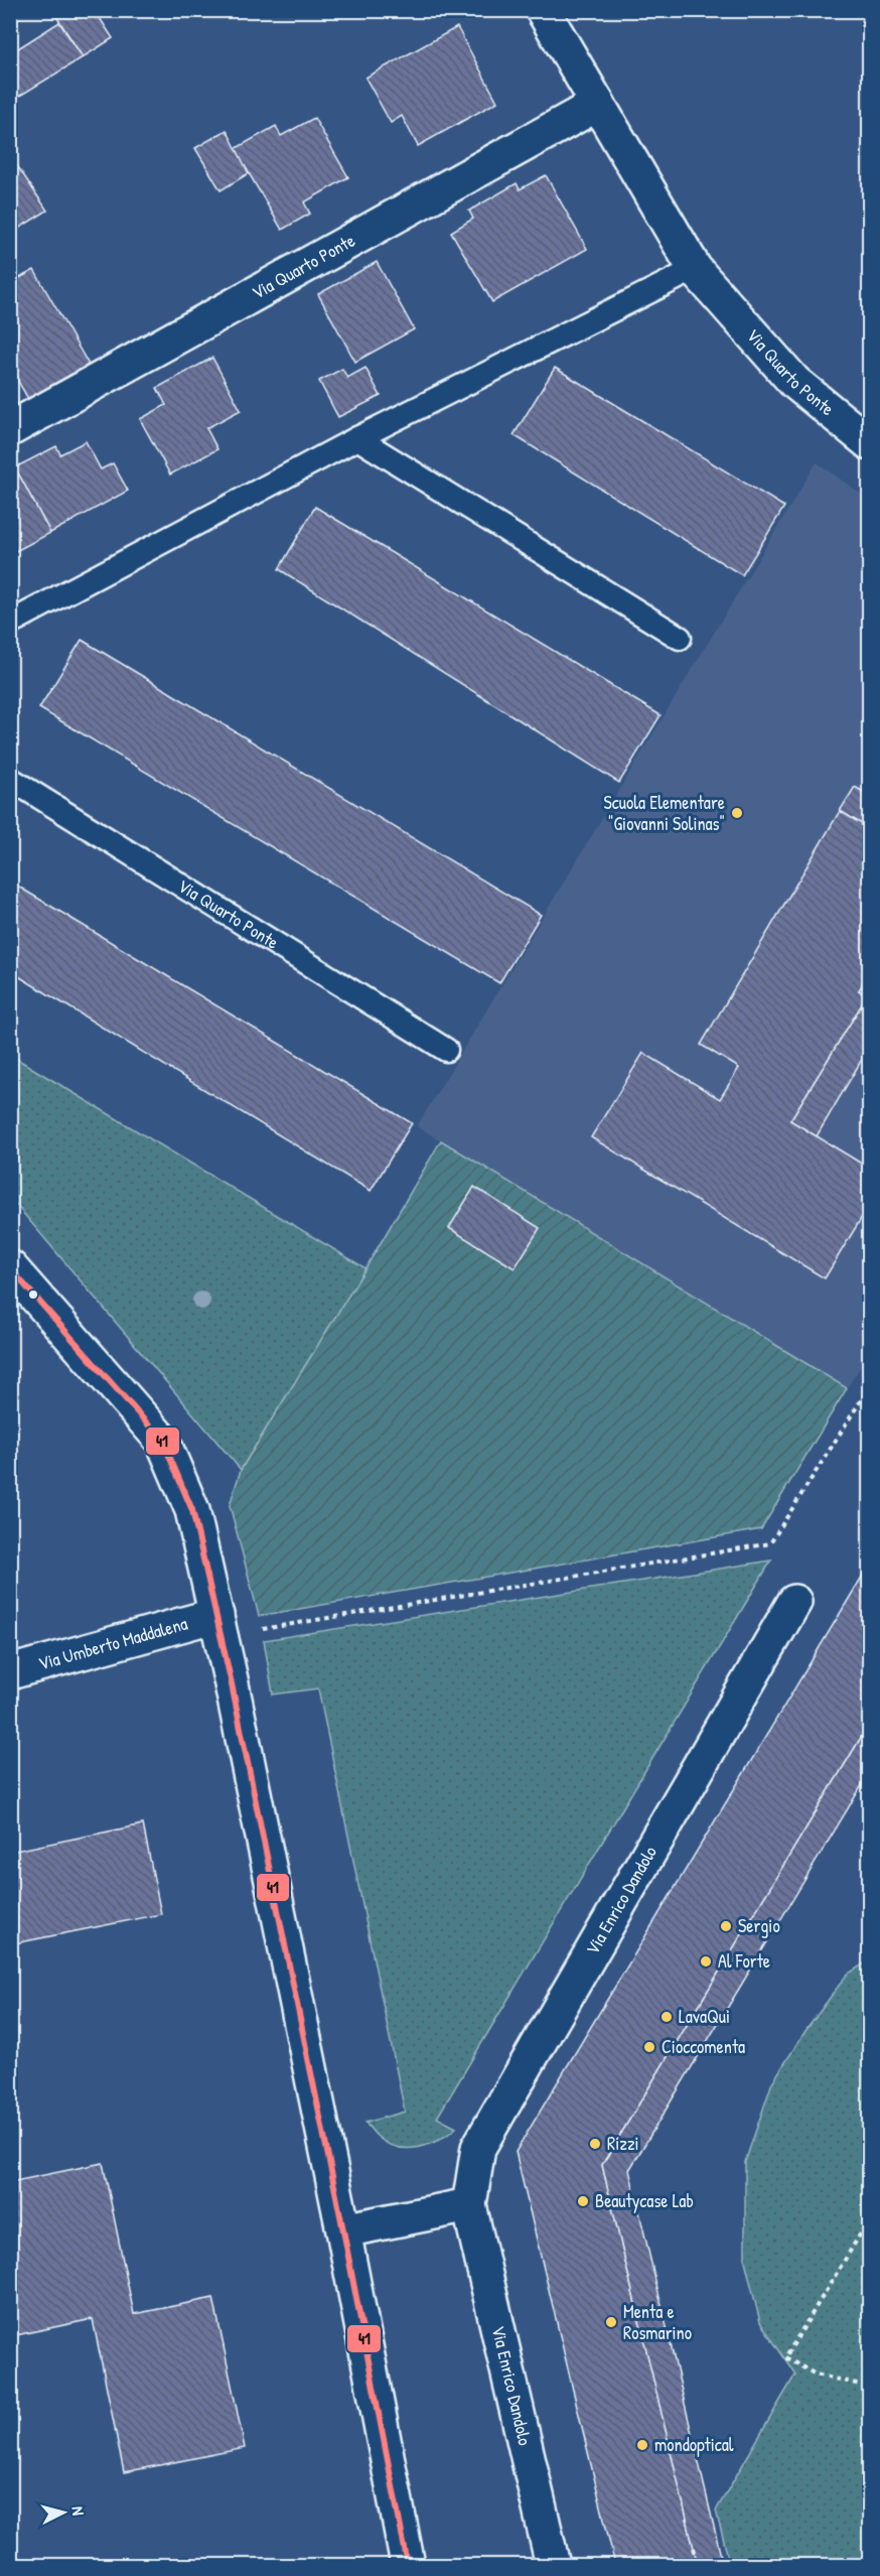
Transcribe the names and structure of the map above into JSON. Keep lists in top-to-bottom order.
{
  "streets": {
    "street": ["Via Quarto Ponte", "Via Umberto Maddalena", "Via Enrico Dandolo"]
  },
  "places": [
    "Scuola Elementare \"Giovanni Solinas\"",
    "Sergio",
    "Al Forte",
    "LavaQui",
    "Cioccomenta",
    "Rizzi",
    "Beautycase Lab",
    "Menta e Rosmarino",
    "mondoptical"
  ],
  "lines": ["transit line 41"],
  "north": "right"
}
